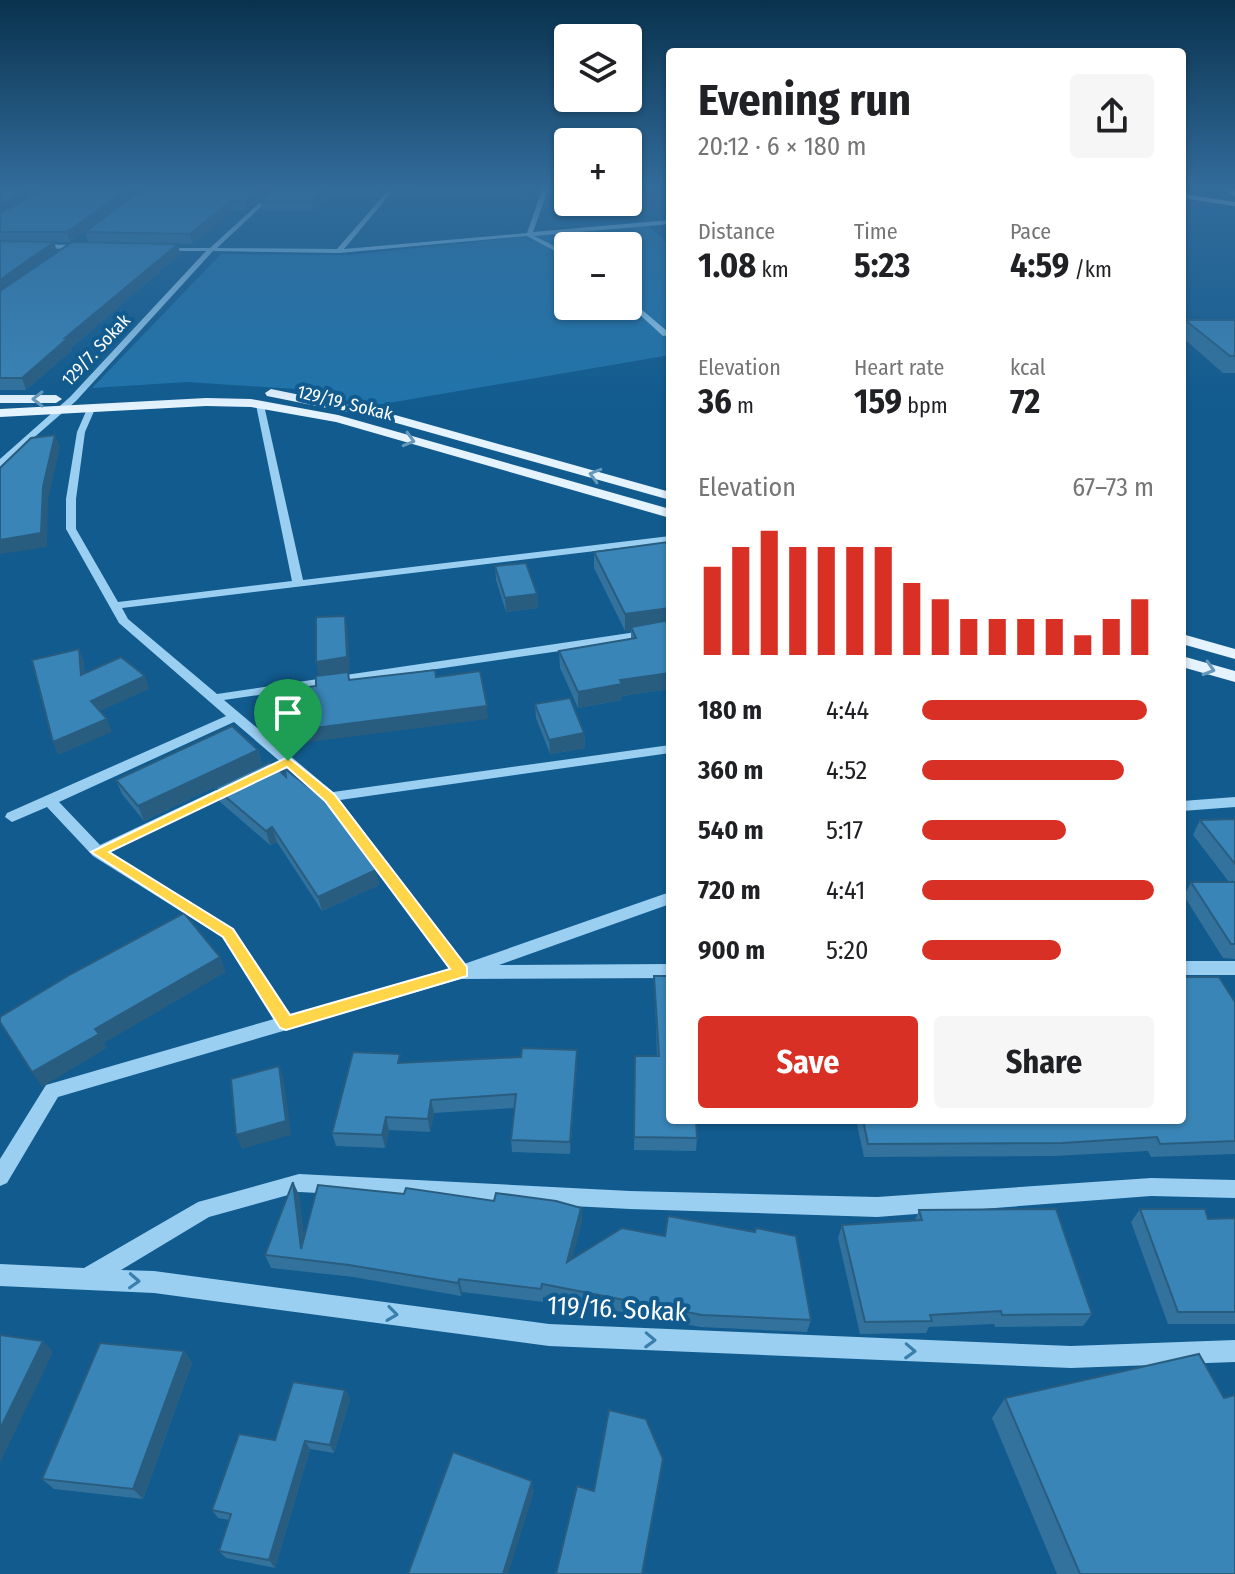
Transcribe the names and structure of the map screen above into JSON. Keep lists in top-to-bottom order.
{
  "streets": {
    "main road": ["129/19. Sokak"],
    "street": ["129/7. Sokak", "119/16. Sokak"]
  },
  "crossings": [
    ["129/7. Sokak", "129/19. Sokak"]
  ],
  "one_way": ["119/16. Sokak"],
  "page": {
    "map_buttons": ["+", "−"],
    "heading": ["Evening run", "20:12 · 6 × 180 m"],
    "stats": [
      ["Distance", "1.08 km"],
      ["Time", "5:23"],
      ["Pace", "4:59 /km"],
      ["Elevation", "36 m"],
      ["Heart rate", "159 bpm"],
      ["kcal", "72"]
    ],
    "chart": ["Elevation", "67–73 m"],
    "list": [
      {
        "name": "180 m",
        "note": "4:44"
      },
      {
        "name": "360 m",
        "note": "4:52"
      },
      {
        "name": "540 m",
        "note": "5:17"
      },
      {
        "name": "720 m",
        "note": "4:41"
      },
      {
        "name": "900 m",
        "note": "5:20"
      }
    ],
    "buttons": ["Save", "Share"]
  }
}
